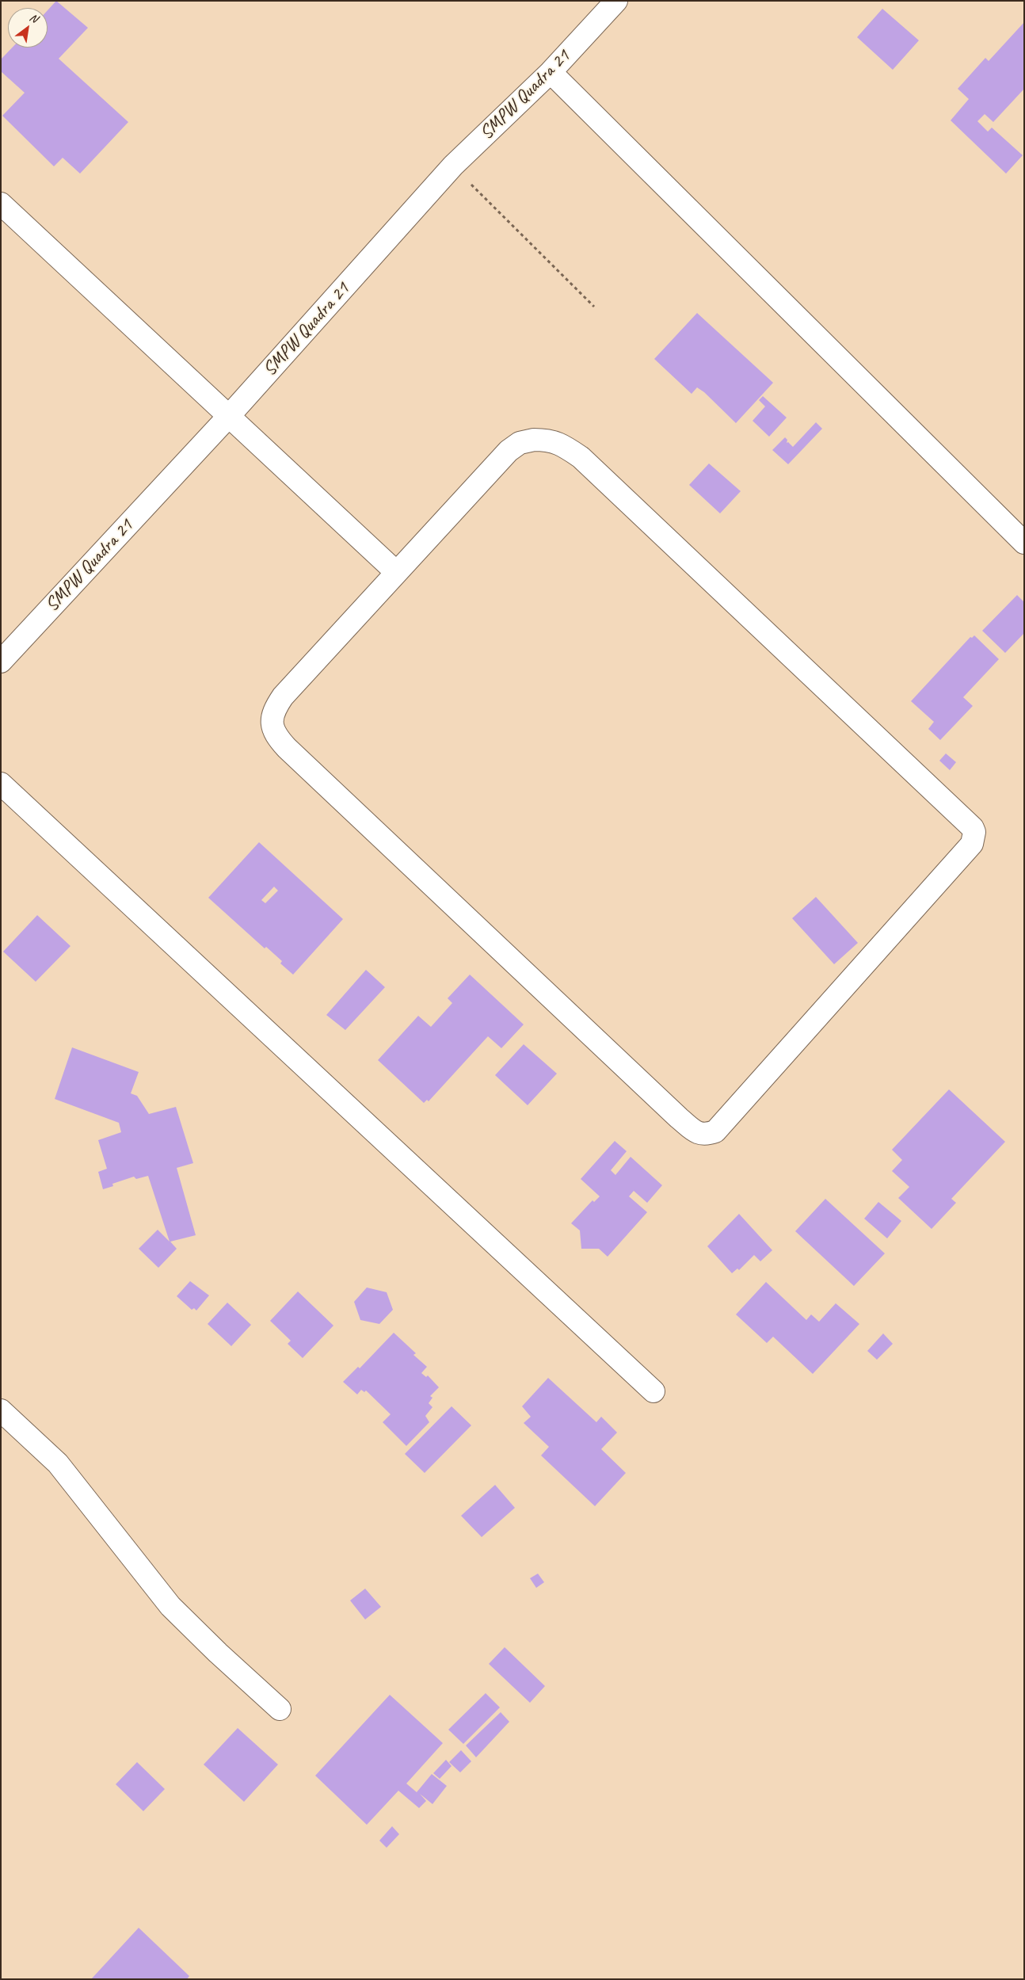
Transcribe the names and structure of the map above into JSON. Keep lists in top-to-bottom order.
{
  "streets": {
    "street": ["SMPW Quadra 21"]
  },
  "north": "top right"
}
